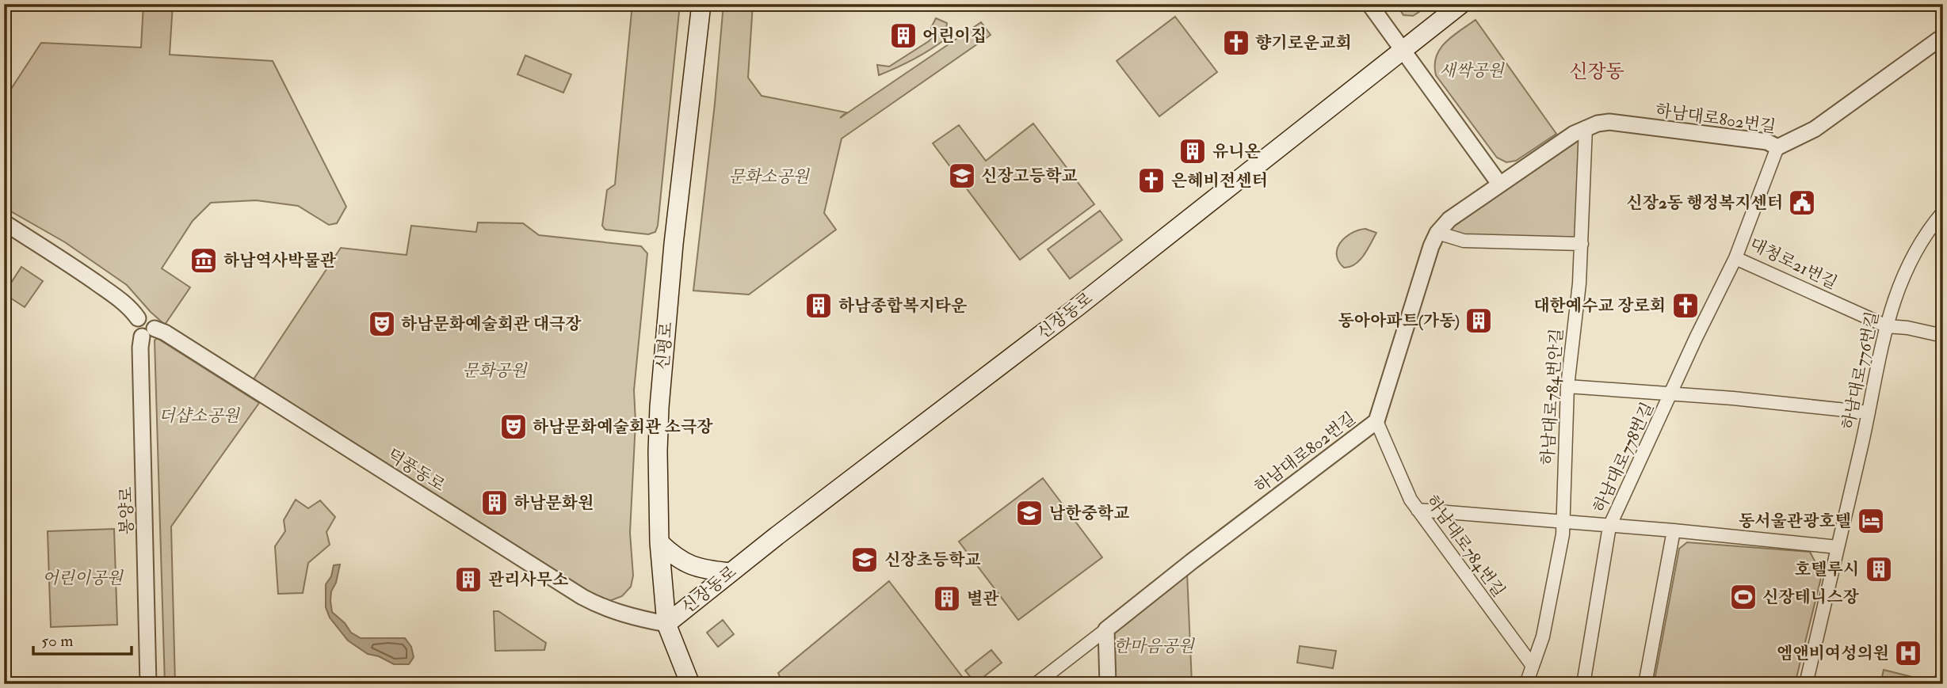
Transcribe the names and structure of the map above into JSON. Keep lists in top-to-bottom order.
{
  "streets": {
    "main road": ["신장동로", "신평로"],
    "street": [
      "하남대로802번길",
      "대청로21번길",
      "하남대로776번길",
      "하남대로784번안길",
      "하남대로778번길",
      "덕풍동로",
      "봉양로",
      "하남대로784번길"
    ]
  },
  "crossings": [
    ["하남대로802번길", "대청로21번길"],
    ["하남대로802번길", "하남대로784번안길"],
    ["하남대로802번길", "하남대로784번길"],
    ["대청로21번길", "하남대로776번길"],
    ["대청로21번길", "하남대로778번길"],
    ["신장동로", "신평로"],
    ["신장동로", "덕풍동로"],
    ["신평로", "덕풍동로"],
    ["하남대로784번안길", "하남대로784번길"],
    ["덕풍동로", "봉양로"]
  ],
  "districts": ["신장동"],
  "parks": [
    "새싹공원",
    "문화소공원",
    "문화공원",
    "더샵소공원",
    "어린이공원",
    "한마음공원"
  ],
  "places": {
    "building": [
      "어린이집",
      "유니온",
      "하남종합복지타운",
      "동아아파트(가동)",
      "하남문화원",
      "호텔루시",
      "관리사무소",
      "별관"
    ],
    "church": ["향기로운교회", "은혜비전센터", "대한예수교 장로회"],
    "school or university": ["신장고등학교", "남한중학교", "신장초등학교"],
    "public building": ["신장2동 행정복지센터"],
    "museum": ["하남역사박물관"],
    "theatre": ["하남문화예술회관 대극장", "하남문화예술회관 소극장"],
    "hotel": ["동서울관광호텔"],
    "sports": ["신장테니스장"],
    "hospital": ["엠앤비여성의원"]
  },
  "scale_bar": "50 m"
}
